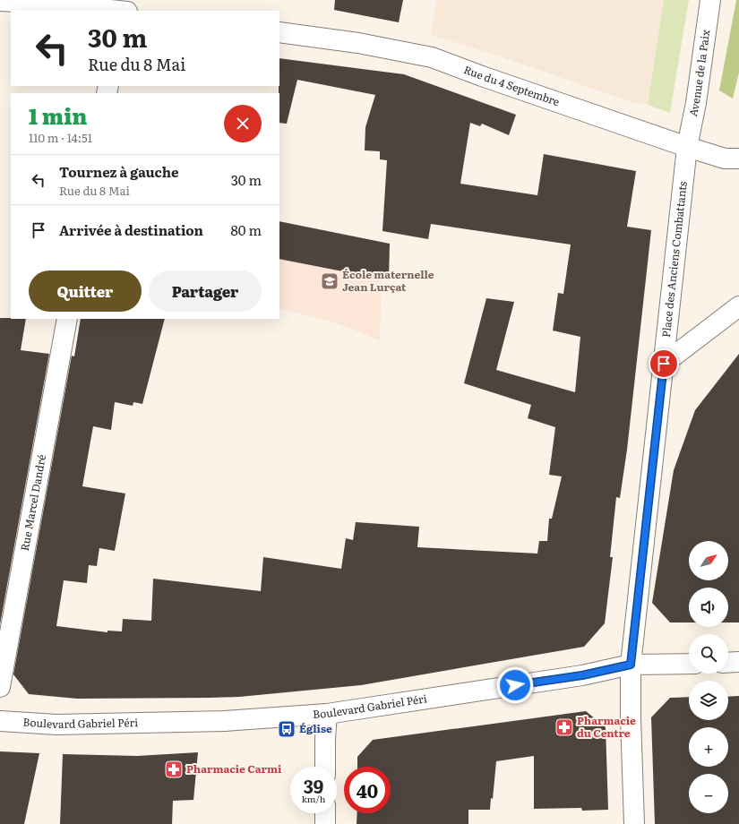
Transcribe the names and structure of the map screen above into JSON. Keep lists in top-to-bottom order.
{
  "streets": {
    "street": [
      "Avenue de la Paix",
      "Rue du 4 Septembre",
      "Place des Anciens Combattants",
      "Rue Marcel Dandré",
      "Boulevard Gabriel Péri"
    ]
  },
  "crossings": [
    ["Avenue de la Paix", "Rue du 4 Septembre"],
    ["Avenue de la Paix", "Place des Anciens Combattants"],
    ["Rue du 4 Septembre", "Place des Anciens Combattants"]
  ],
  "places": {
    "school or university": ["École maternelle Jean Lurçat"],
    "pharmacy": ["Pharmacie du Centre", "Pharmacie Carmi"],
    "bus stop": ["Église"]
  },
  "north": "top right",
  "page": {
    "turn": ["30 m", "Rue du 8 Mai"],
    "heading": ["1 min", "110 m · 14:51"],
    "list": [
      {
        "name": "Tournez à gauche",
        "note": "Rue du 8 Mai",
        "value": "30 m"
      },
      {
        "name": "Arrivée à destination",
        "value": "80 m"
      }
    ],
    "buttons": ["Quitter", "Partager"],
    "map_buttons": ["+", "−"],
    "speed": "39 km/h",
    "limit": "40"
  }
}
